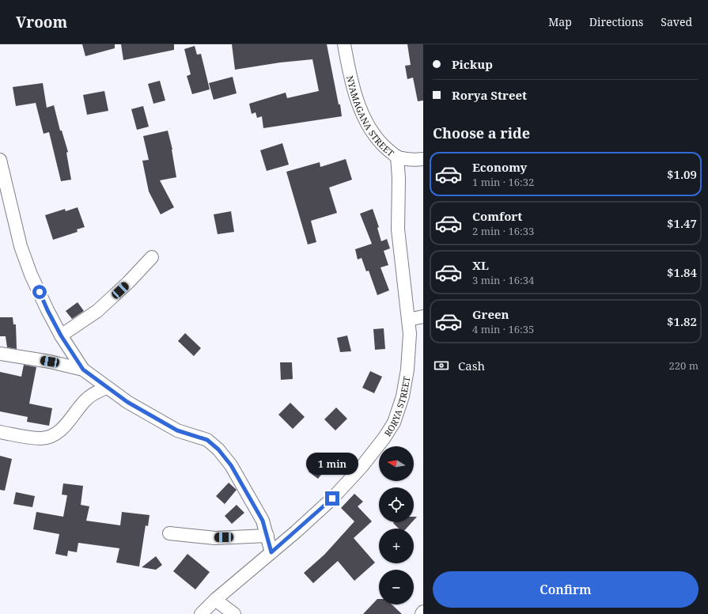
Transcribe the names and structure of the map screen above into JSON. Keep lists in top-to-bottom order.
{
  "streets": {
    "street": ["NYAMAGANA STREET", "RORYA STREET"]
  },
  "crossings": [
    ["NYAMAGANA STREET", "RORYA STREET"]
  ],
  "north": "left",
  "page": {
    "header": "Vroom",
    "nav": ["Map", "Directions", "Saved"],
    "banner": ["Pickup", "Rorya Street"],
    "heading": "Choose a ride",
    "list": [
      {
        "name": "Economy",
        "note": "1 min · 16:32",
        "value": "$1.09"
      },
      {
        "name": "Comfort",
        "note": "2 min · 16:33",
        "value": "$1.47"
      },
      {
        "name": "XL",
        "note": "3 min · 16:34",
        "value": "$1.84"
      },
      {
        "name": "Green",
        "note": "4 min · 16:35",
        "value": "$1.82"
      }
    ],
    "pay": ["Cash", "220 m"],
    "map_buttons": ["+", "−"],
    "bubble": "1 min",
    "buttons": "Confirm"
  }
}
